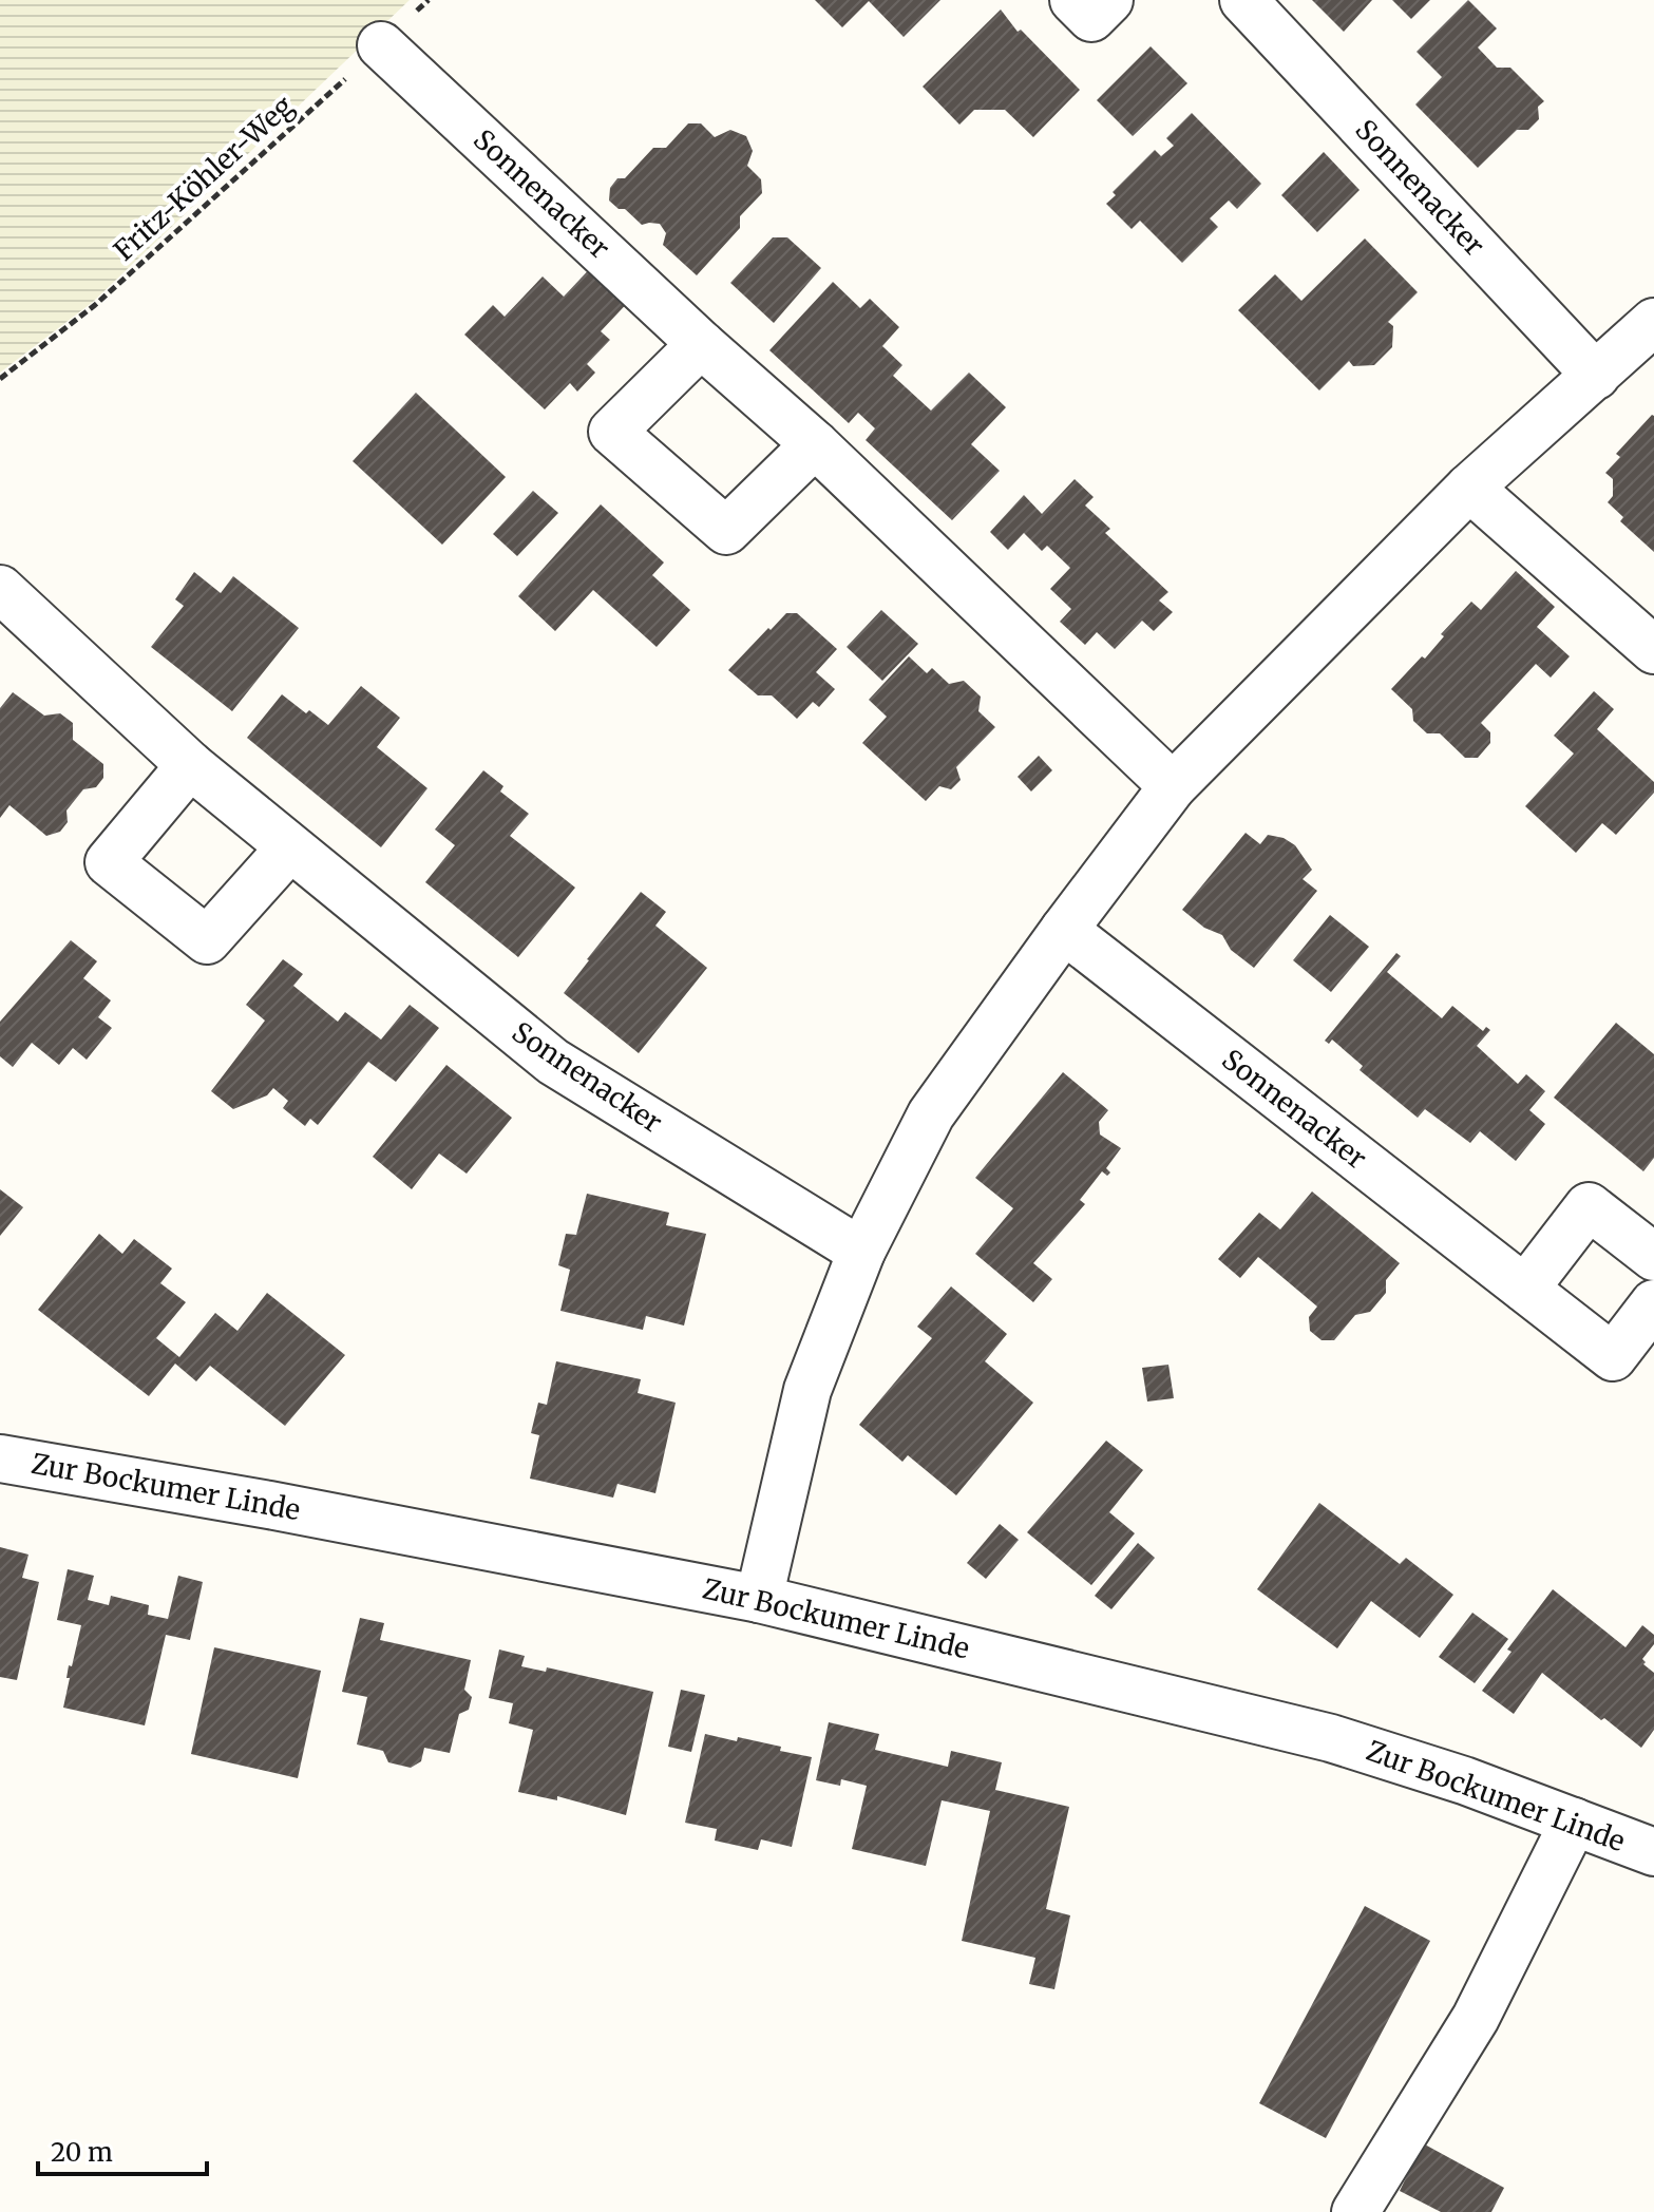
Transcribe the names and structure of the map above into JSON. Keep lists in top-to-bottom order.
{
  "streets": {
    "street": ["Sonnenacker", "Zur Bockumer Linde"],
    "path": ["Fritz-Köhler-Weg"]
  },
  "crossings": [
    ["Fritz-Köhler-Weg", "Sonnenacker"]
  ],
  "scale_bar": "20 m"
}
